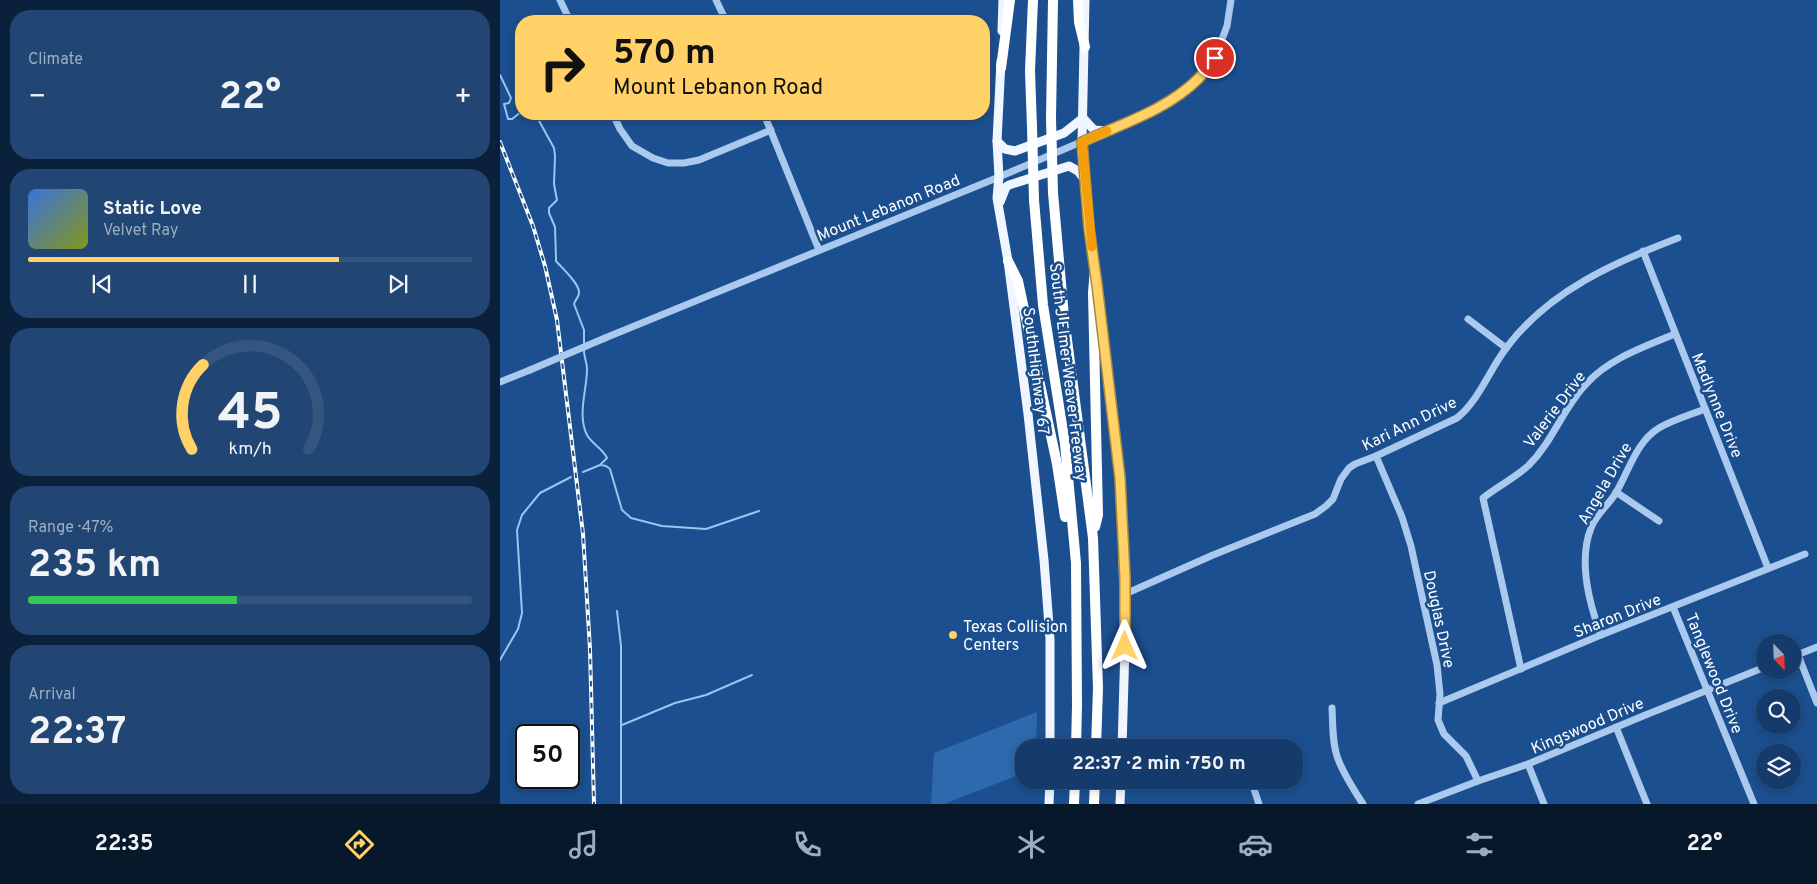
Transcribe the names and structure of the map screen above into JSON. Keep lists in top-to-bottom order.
{
  "streets": {
    "highway": ["South J Elmer Weaver Freeway"],
    "main road": ["South Highway 67"],
    "street": [
      "Mount Lebanon Road",
      "Madlynne Drive",
      "Valerie Drive",
      "Kari Ann Drive",
      "Angela Drive",
      "Sharon Drive",
      "Douglas Drive",
      "Tanglewood Drive",
      "Kingswood Drive"
    ]
  },
  "crossings": [
    ["Mount Lebanon Road", "South Highway 67"],
    ["Madlynne Drive", "Valerie Drive"],
    ["Madlynne Drive", "Kari Ann Drive"],
    ["Madlynne Drive", "Angela Drive"],
    ["Madlynne Drive", "Sharon Drive"],
    ["Valerie Drive", "Sharon Drive"],
    ["Kari Ann Drive", "Douglas Drive"],
    ["Angela Drive", "Sharon Drive"],
    ["Sharon Drive", "Douglas Drive"],
    ["Sharon Drive", "Tanglewood Drive"],
    ["Douglas Drive", "Kingswood Drive"],
    ["Tanglewood Drive", "Kingswood Drive"]
  ],
  "places": ["Texas Collision Centers"],
  "north": "bottom right",
  "page": {
    "tile": [
      "Climate",
      ["Range · 47%", "235 km"],
      ["Arrival", "22:37"]
    ],
    "turn": ["570 m", "Mount Lebanon Road"],
    "heat": ["−", "22°", "+"],
    "song": ["Static Love", "Velvet Ray"],
    "limit": "50",
    "trip": "22:37 · 2 min · 750 m",
    "tabs": ["22:35", "22°"],
    "gauge": ["45", "km/h"]
  }
}
